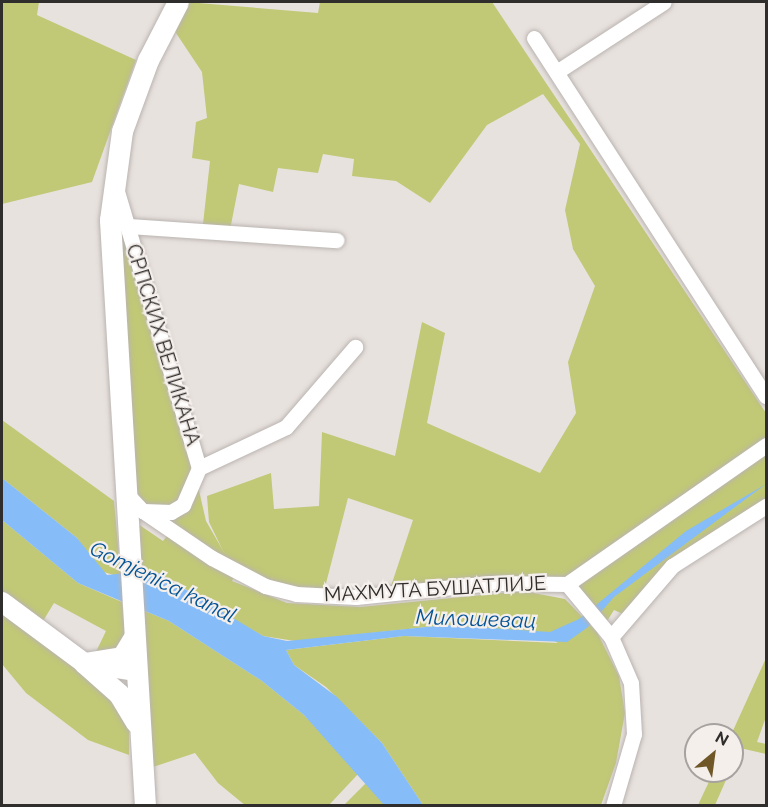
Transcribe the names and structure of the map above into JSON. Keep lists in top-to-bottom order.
{
  "streets": {
    "main road": ["СРПСКИХ ВЕЛИКАНА"],
    "street": ["МАХМУТА БУШАТЛИЈЕ"]
  },
  "crossings": [
    ["СРПСКИХ ВЕЛИКАНА", "МАХМУТА БУШАТЛИЈЕ"]
  ],
  "water": ["Gomjenica kanal", "Милошевац"],
  "north": "top right"
}
